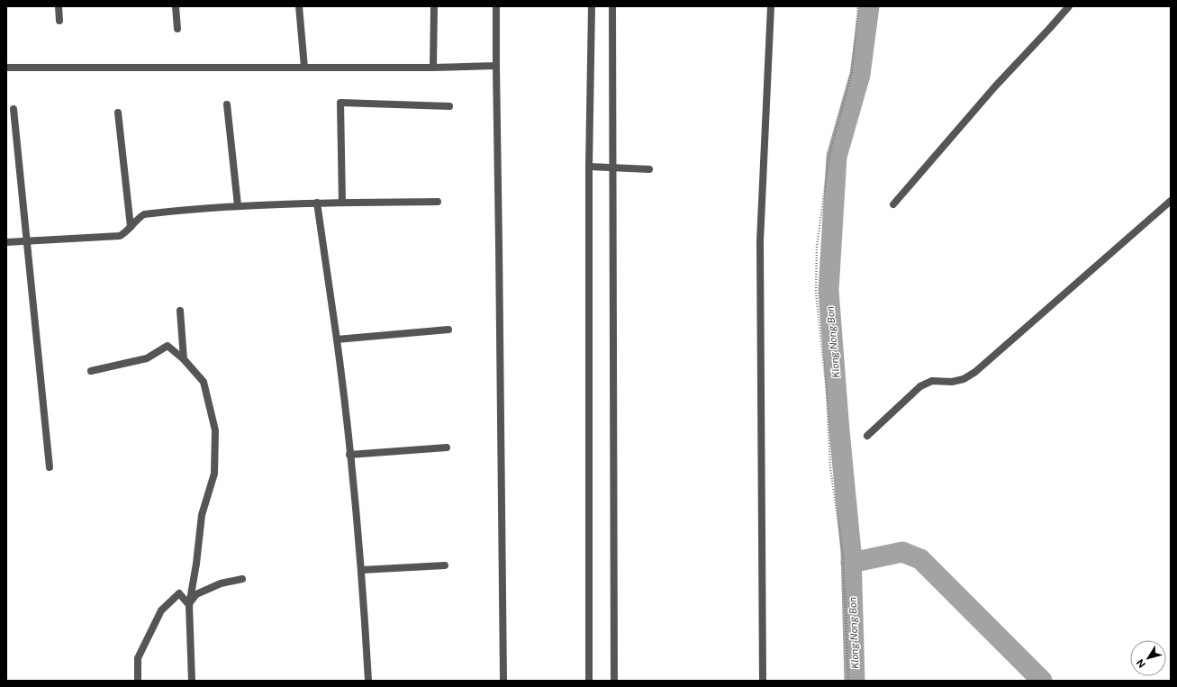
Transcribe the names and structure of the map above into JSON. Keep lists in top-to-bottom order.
{
  "water": ["Klong Nong Bon"],
  "north": "bottom left"
}
